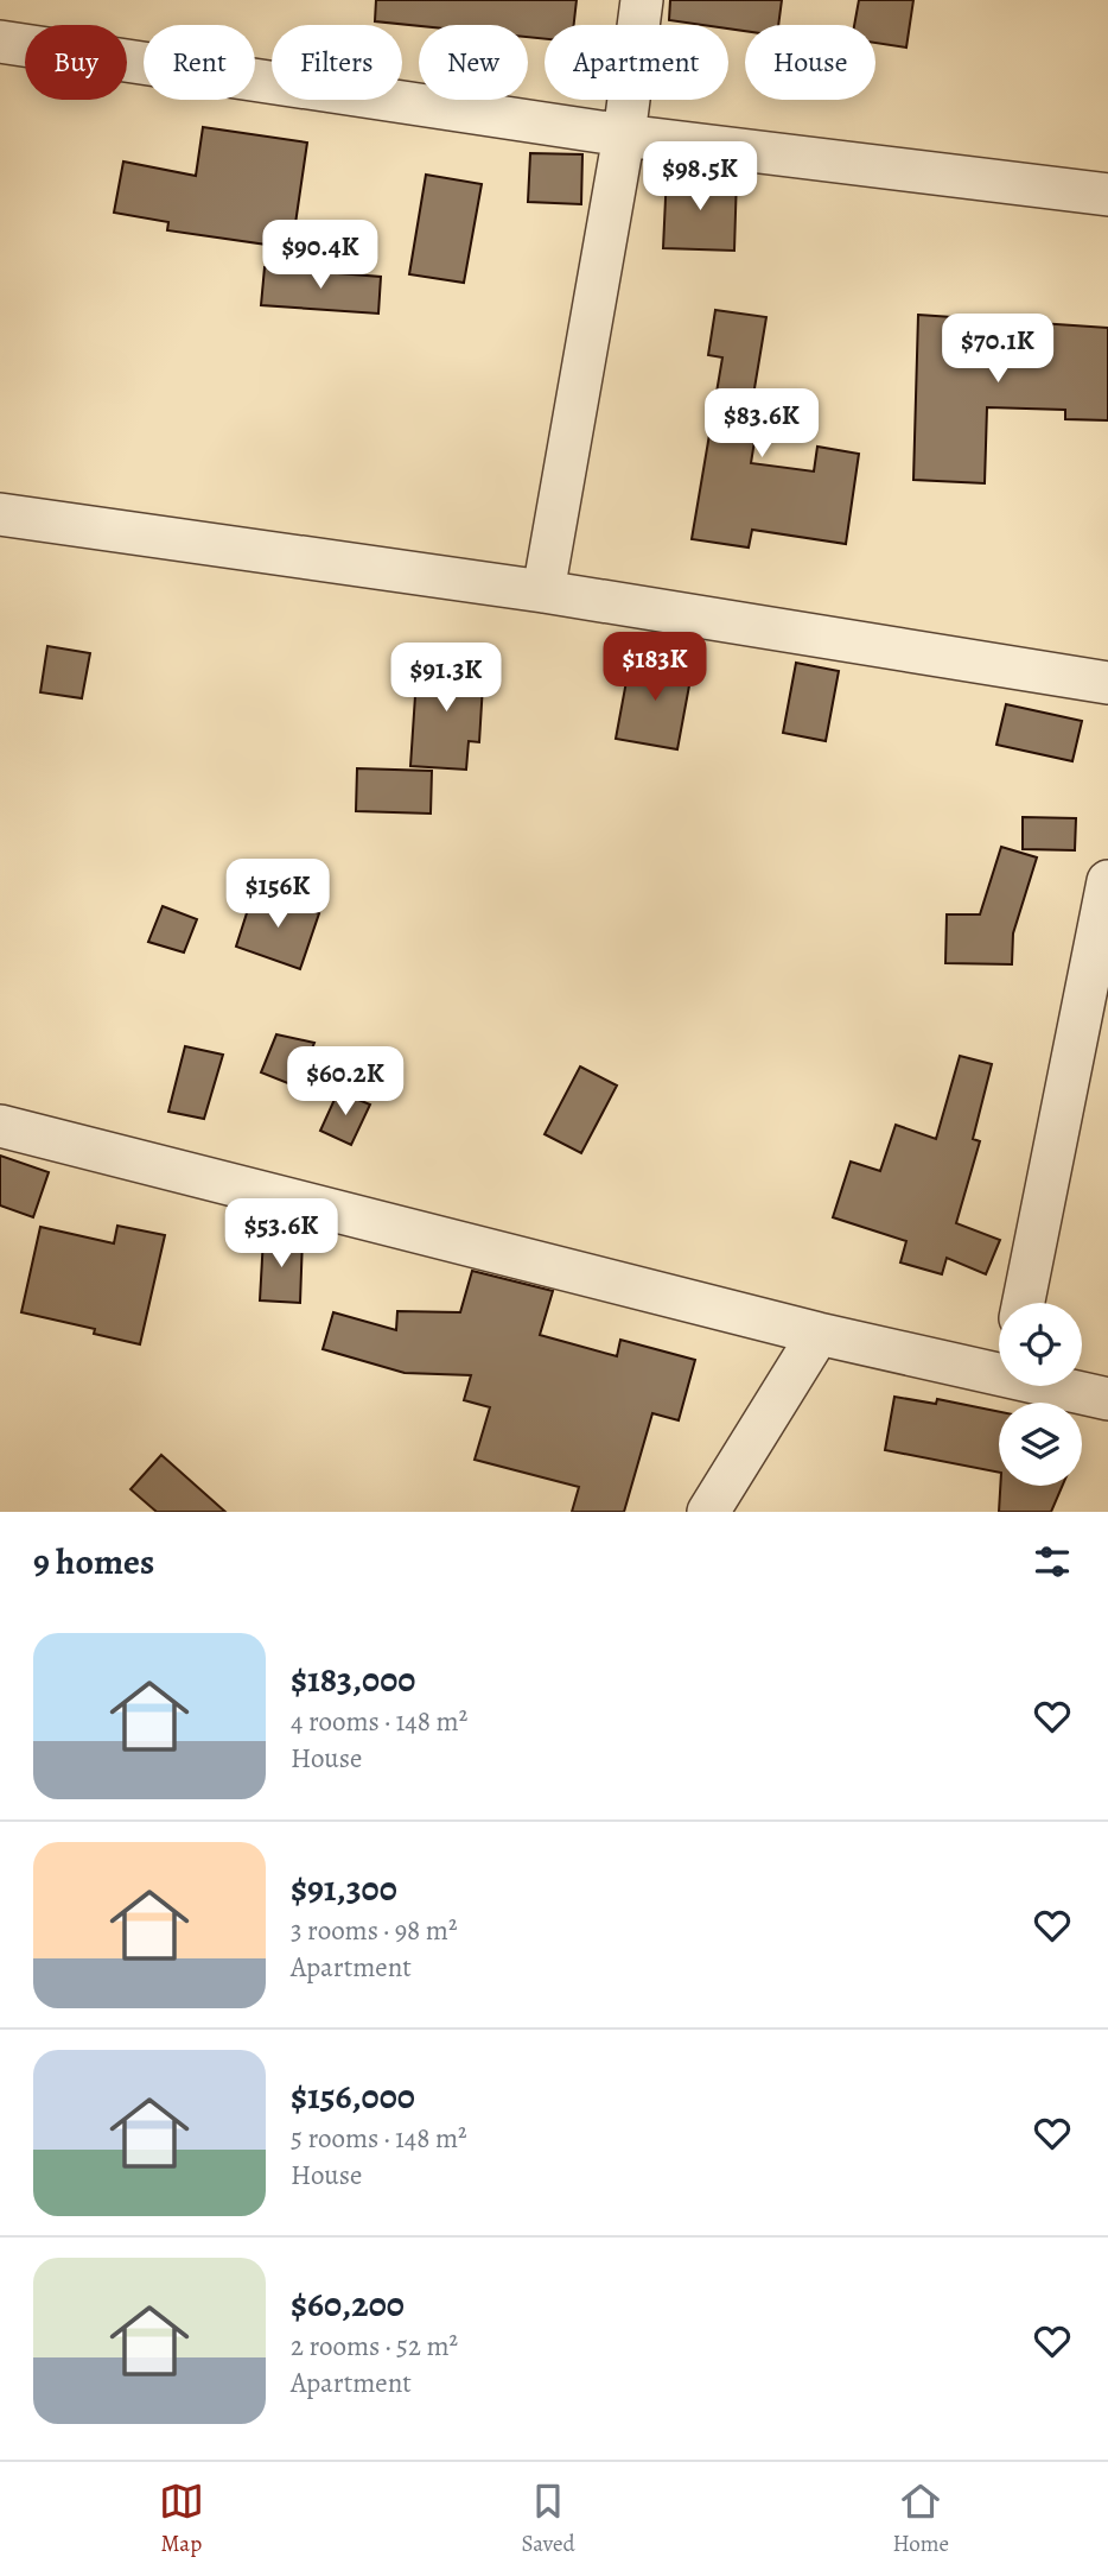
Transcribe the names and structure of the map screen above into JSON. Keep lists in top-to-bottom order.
{
  "page": {
    "chip": [
      "Buy",
      "Rent",
      "Filters",
      "New",
      "Apartment",
      "House"
    ],
    "price": [
      "$98.5K",
      "$90.4K",
      "$70.1K",
      "$83.6K",
      "$183K",
      "$91.3K",
      "$156K",
      "$60.2K",
      "$53.6K"
    ],
    "heading": "9 homes",
    "list": [
      {
        "name": "$183,000",
        "note": "4 rooms · 148 m² · House"
      },
      {
        "name": "$91,300",
        "note": "3 rooms · 98 m² · Apartment"
      },
      {
        "name": "$156,000",
        "note": "5 rooms · 148 m² · House"
      },
      {
        "name": "$60,200",
        "note": "2 rooms · 52 m² · Apartment"
      }
    ],
    "tabs": ["Map", "Saved", "Home"]
  }
}
